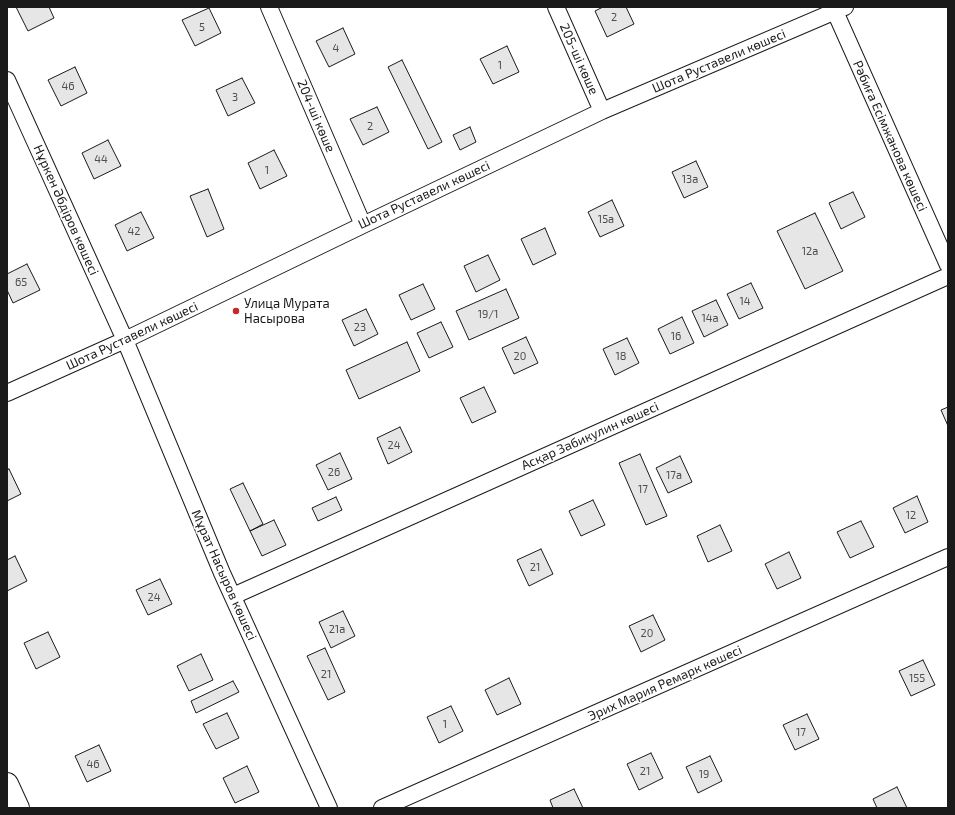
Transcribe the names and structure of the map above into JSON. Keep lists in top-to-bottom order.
{
  "streets": {
    "street": [
      "205-ші көше",
      "Шота Руставели көшесі",
      "204-ші көше",
      "Рәбиға Есімжанова көшесі",
      "Нұркен Әбдіров көшесі",
      "Асқар Забикулин көшесі",
      "Мұрат Насыров көшесі",
      "Эрих Мария Ремарк көшесі"
    ]
  },
  "crossings": [
    ["205-ші көше", "Шота Руставели көшесі"],
    ["Шота Руставели көшесі", "204-ші көше"],
    ["Шота Руставели көшесі", "Рәбиға Есімжанова көшесі"],
    ["Шота Руставели көшесі", "Нұркен Әбдіров көшесі"],
    ["Шота Руставели көшесі", "Мұрат Насыров көшесі"],
    ["Нұркен Әбдіров көшесі", "Мұрат Насыров көшесі"],
    ["Асқар Забикулин көшесі", "Мұрат Насыров көшесі"]
  ],
  "places": ["Улица Мурата Насырова"],
  "house_numbers": [
    "2",
    "5",
    "4",
    "1",
    "46",
    "3",
    "2",
    "44",
    "1",
    "13а",
    "15а",
    "42",
    "12а",
    "65",
    "14",
    "19/1",
    "14а",
    "23",
    "16",
    "20",
    "18",
    "24",
    "26",
    "17а",
    "17",
    "12",
    "21",
    "24",
    "21а",
    "20",
    "21",
    "155",
    "1",
    "17",
    "46",
    "21",
    "19"
  ]
}
